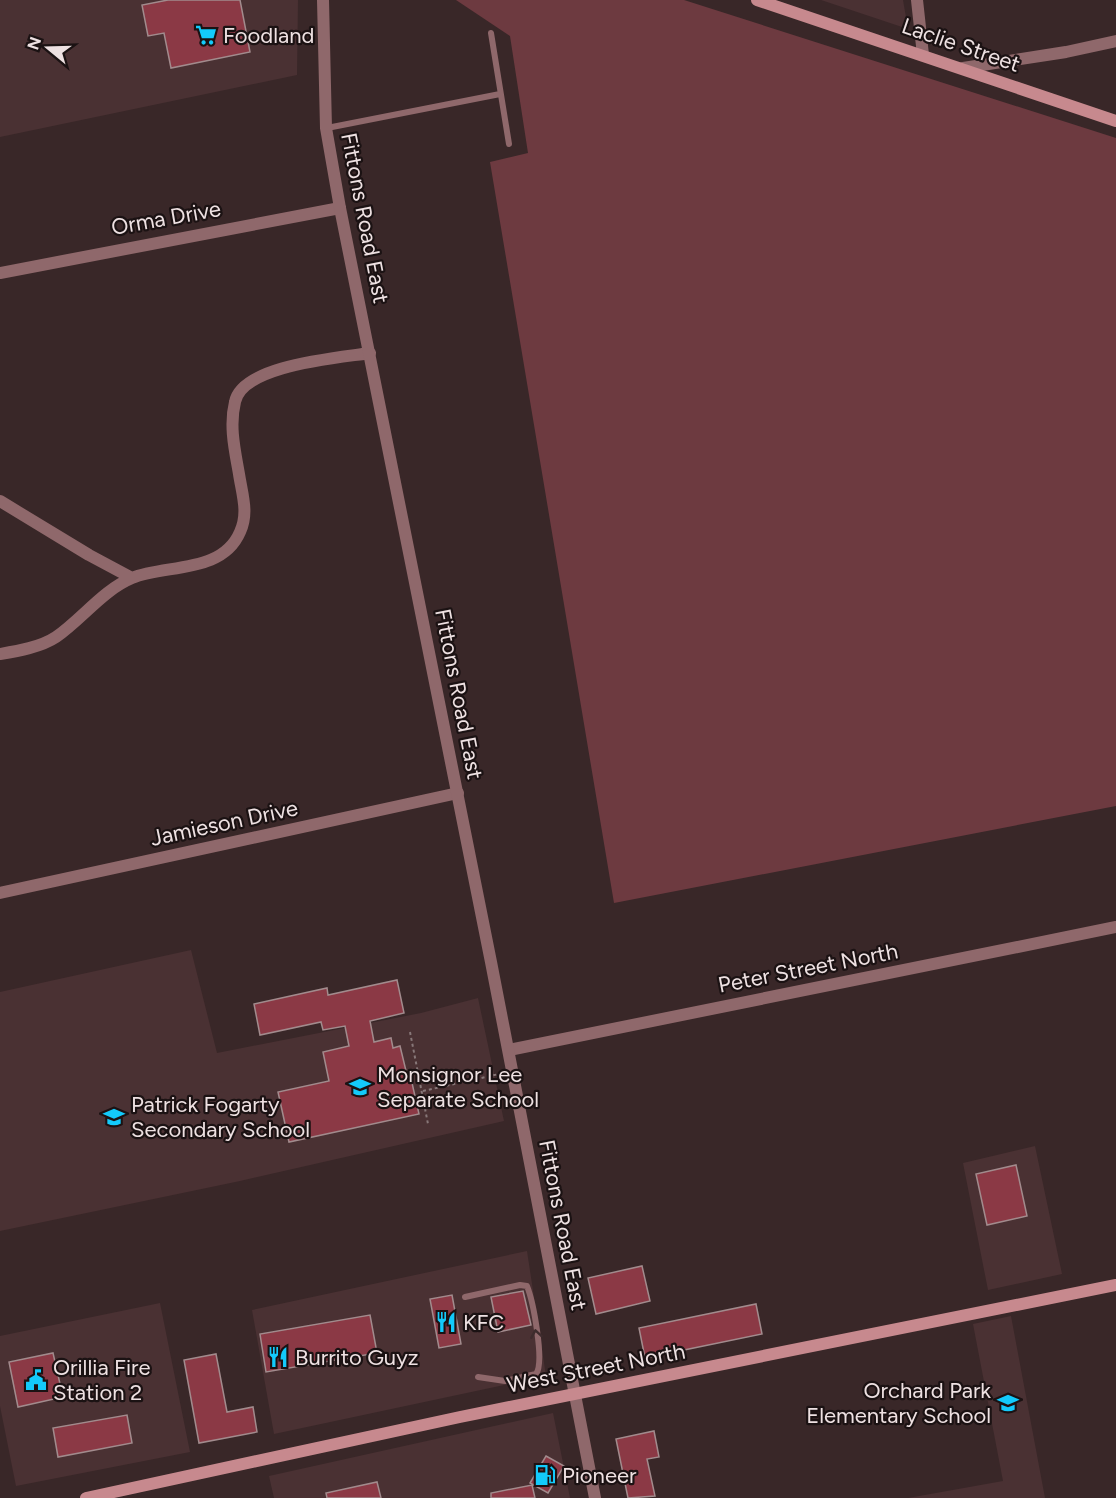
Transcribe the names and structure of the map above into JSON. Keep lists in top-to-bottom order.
{
  "streets": {
    "main road": ["Laclie Street", "West Street North"],
    "street": [
      "Orma Drive",
      "Fittons Road East",
      "Jamieson Drive",
      "Peter Street North"
    ]
  },
  "crossings": [
    ["Orma Drive", "Fittons Road East"],
    ["Fittons Road East", "Jamieson Drive"],
    ["Fittons Road East", "Peter Street North"],
    ["Fittons Road East", "West Street North"]
  ],
  "places": {
    "supermarket": ["Foodland"],
    "school or university": ["Monsignor Lee Separate School", "Patrick Fogarty Secondary School", "Orchard Park Elementary School"],
    "restaurant": ["KFC", "Burrito Guyz"],
    "public building": ["Orillia Fire Station 2"],
    "fuel station": ["Pioneer"]
  },
  "north": "left"
}
